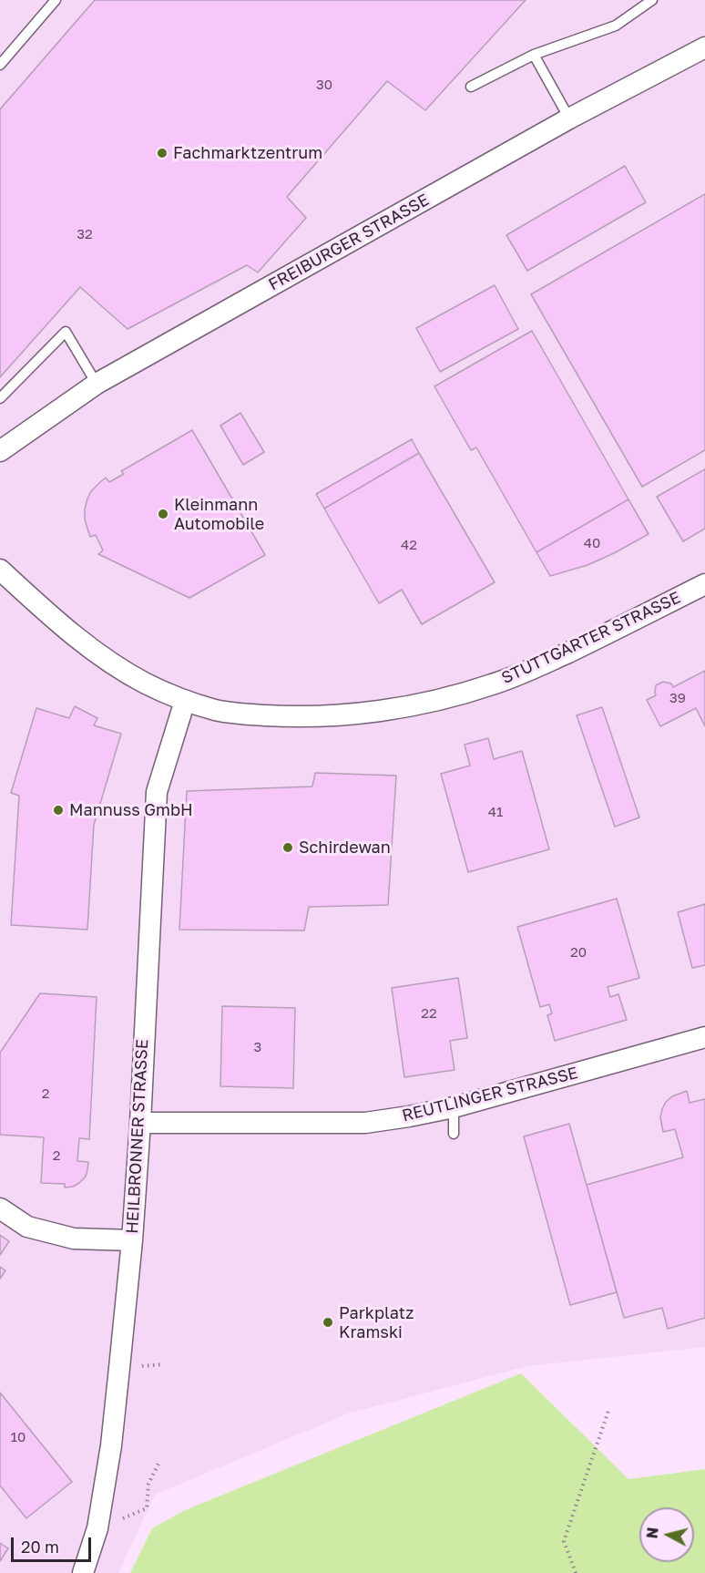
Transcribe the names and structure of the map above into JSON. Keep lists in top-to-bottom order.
{
  "streets": {
    "street": [
      "FREIBURGER STRASSE",
      "STUTTGARTER STRASSE",
      "REUTLINGER STRASSE",
      "HEILBRONNER STRASSE"
    ]
  },
  "crossings": [
    ["STUTTGARTER STRASSE", "HEILBRONNER STRASSE"],
    ["REUTLINGER STRASSE", "HEILBRONNER STRASSE"]
  ],
  "places": [
    "Fachmarktzentrum",
    "Kleinmann Automobile",
    "Mannuss GmbH",
    "Schirdewan",
    "Parkplatz Kramski"
  ],
  "house_numbers": [
    "30",
    "32",
    "40",
    "42",
    "39",
    "41",
    "20",
    "22",
    "3",
    "2",
    "2",
    "10"
  ],
  "scale_bar": "20 m",
  "north": "left"
}
